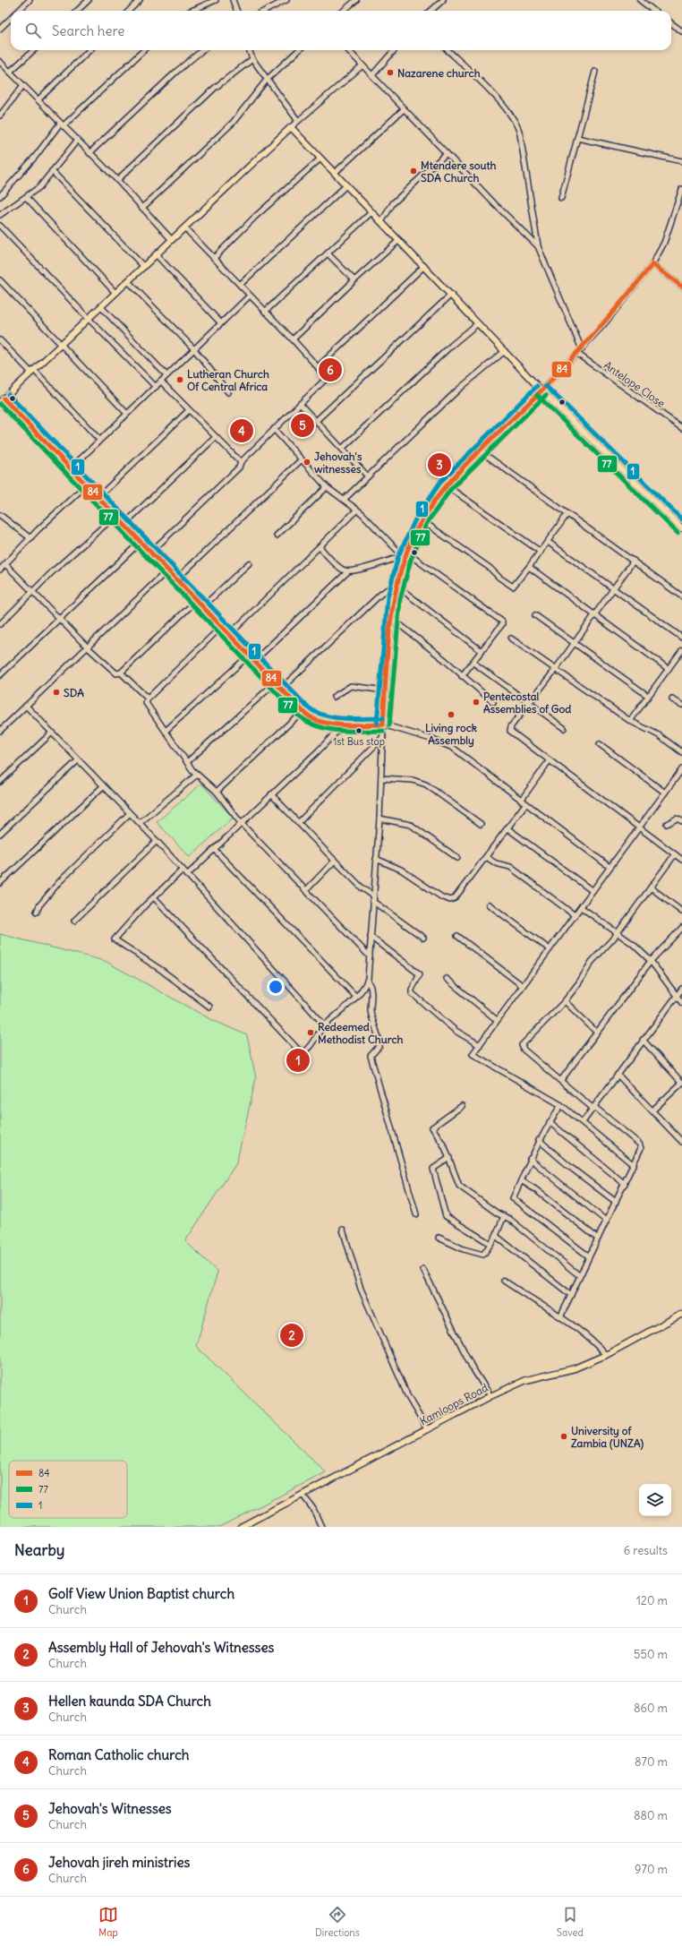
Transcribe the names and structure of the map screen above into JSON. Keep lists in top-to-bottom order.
{
  "streets": {
    "main road": ["Kamloops Road"],
    "street": ["Antelope Close"]
  },
  "places": [
    "Nazarene church",
    "Mtendere south SDA Church",
    "Lutheran Church Of Central Africa",
    "Jehovah's witnesses",
    "SDA",
    "Pentecostal Assemblies of God",
    "Living rock Assembly",
    "1st Bus stop",
    "Redeemed Methodist Church",
    "University of Zambia (UNZA)"
  ],
  "lines": ["transit line 84", "transit line 1", "transit line 77"],
  "legend": ["84", "77", "1"],
  "page": {
    "search": "Search here",
    "pins": [
      "6",
      "5",
      "4",
      "3",
      "1",
      "2"
    ],
    "heading": ["Nearby", "6 results"],
    "list": [
      {
        "mark": "1",
        "name": "Golf View Union Baptist church",
        "note": "Church",
        "value": "120 m"
      },
      {
        "mark": "2",
        "name": "Assembly Hall of Jehovah's Witnesses",
        "note": "Church",
        "value": "550 m"
      },
      {
        "mark": "3",
        "name": "Hellen kaunda SDA Church",
        "note": "Church",
        "value": "860 m"
      },
      {
        "mark": "4",
        "name": "Roman Catholic church",
        "note": "Church",
        "value": "870 m"
      },
      {
        "mark": "5",
        "name": "Jehovah's Witnesses",
        "note": "Church",
        "value": "880 m"
      },
      {
        "mark": "6",
        "name": "Jehovah jireh ministries",
        "note": "Church",
        "value": "970 m"
      }
    ],
    "nav": ["Map", "Directions", "Saved"]
  }
}
